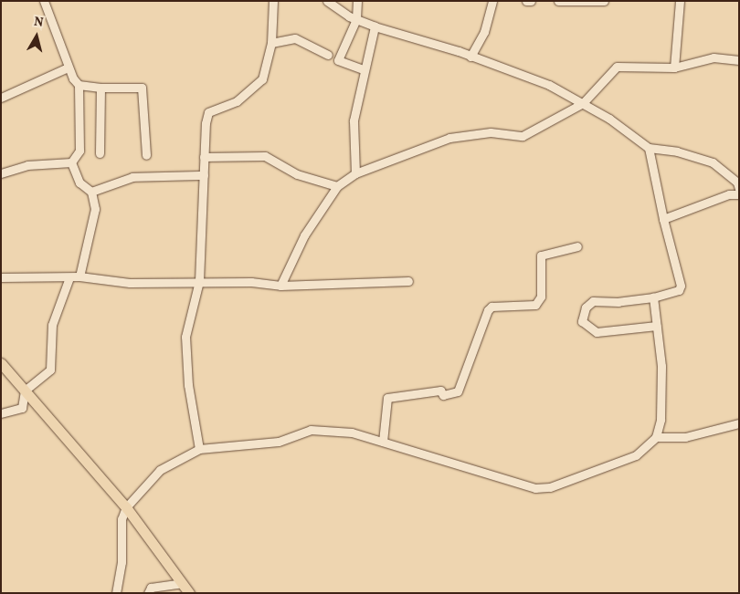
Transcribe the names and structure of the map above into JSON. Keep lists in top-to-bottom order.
{
  "north": "top"
}
